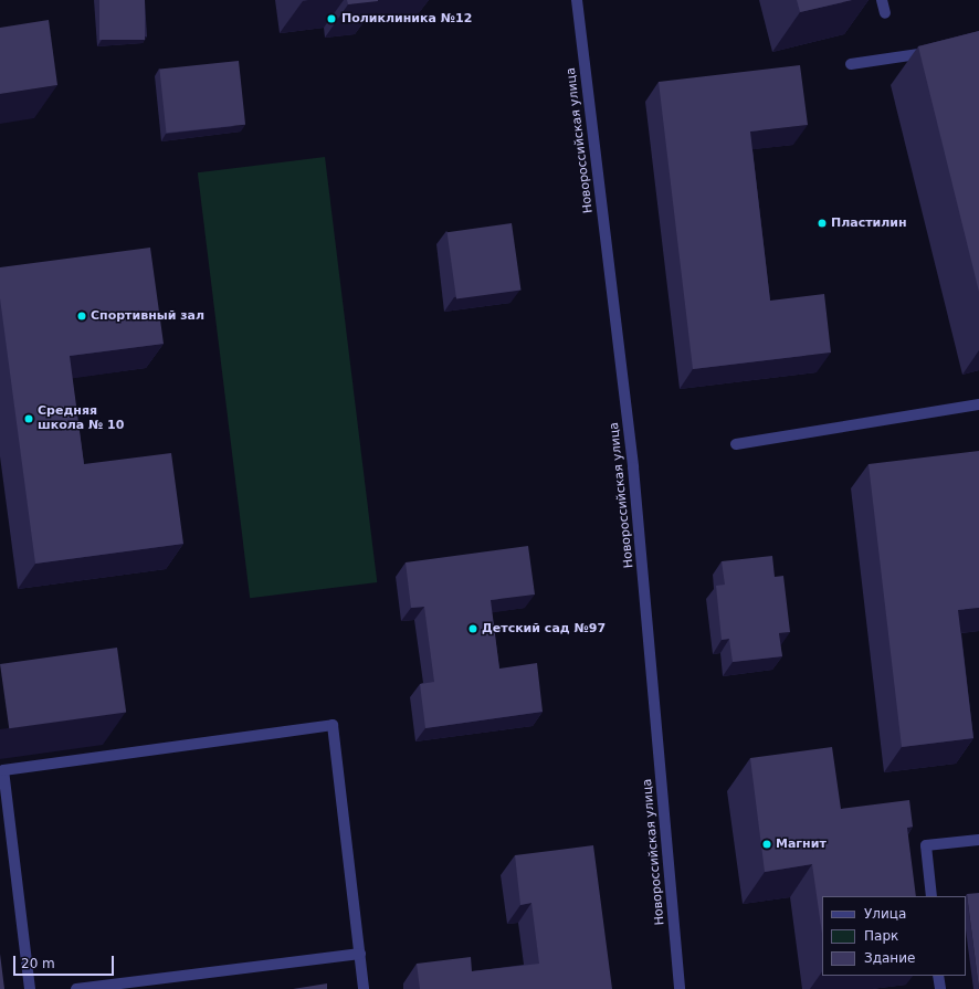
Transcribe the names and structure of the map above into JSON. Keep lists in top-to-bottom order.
{
  "streets": {
    "street": ["Новороссийская улица"]
  },
  "places": [
    "Поликлиника №12",
    "Пластилин",
    "Спортивный зал",
    "Средняя школа № 10",
    "Детский сад №97",
    "Магнит"
  ],
  "legend": ["Улица", "Парк", "Здание"],
  "scale_bar": "20 m"
}
